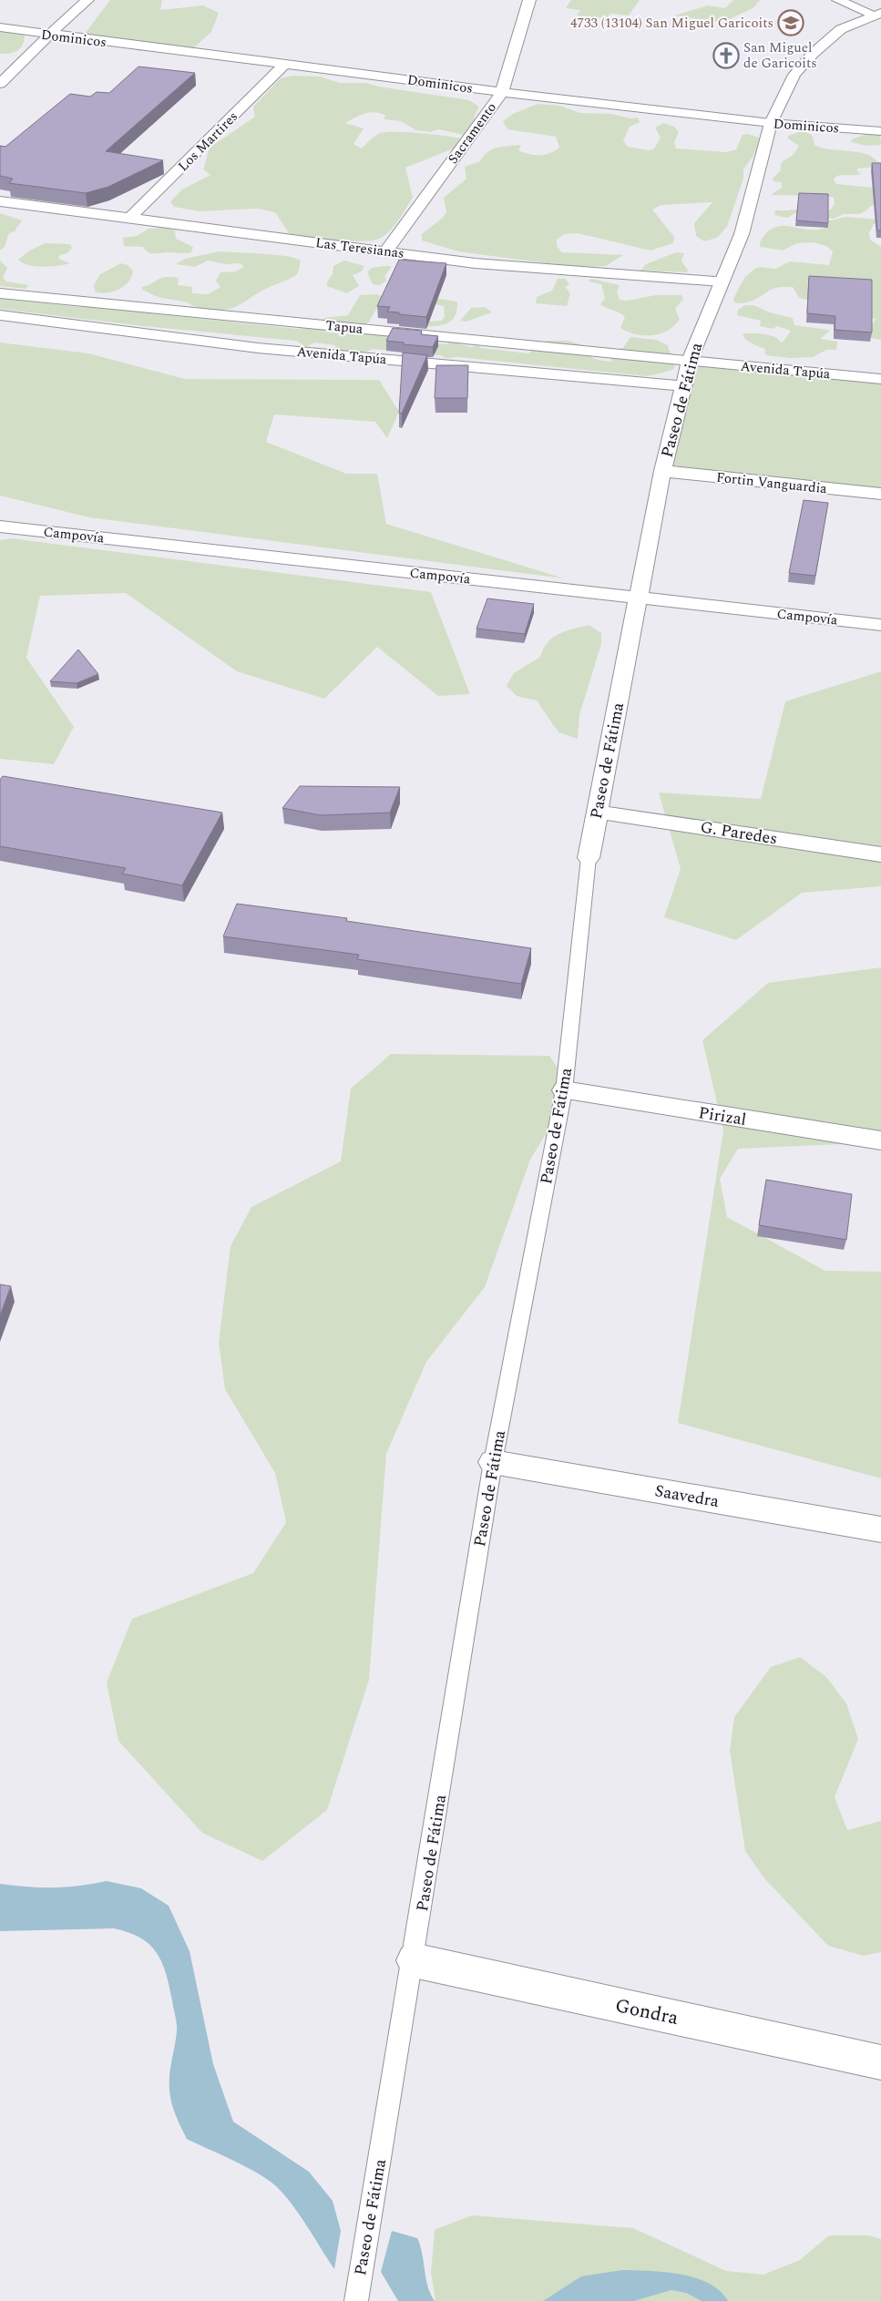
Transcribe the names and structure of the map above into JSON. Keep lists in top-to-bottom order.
{
  "streets": {
    "street": [
      "Dominicos",
      "Sacramento",
      "Los Martires",
      "Las Teresianas",
      "Tapua",
      "Avenida Tapúa",
      "Paseo de Fátima",
      "Fortin Vanguardia",
      "Campovía",
      "G. Paredes",
      "Pirizal",
      "Saavedra",
      "Gondra"
    ]
  },
  "crossings": [
    ["Dominicos", "Sacramento"],
    ["Dominicos", "Los Martires"],
    ["Dominicos", "Paseo de Fátima"],
    ["Sacramento", "Las Teresianas"],
    ["Los Martires", "Las Teresianas"],
    ["Las Teresianas", "Paseo de Fátima"],
    ["Tapua", "Avenida Tapúa"],
    ["Tapua", "Paseo de Fátima"],
    ["Avenida Tapúa", "Paseo de Fátima"],
    ["Paseo de Fátima", "Fortin Vanguardia"],
    ["Paseo de Fátima", "Campovía"],
    ["Paseo de Fátima", "G. Paredes"],
    ["Paseo de Fátima", "Pirizal"],
    ["Paseo de Fátima", "Saavedra"],
    ["Paseo de Fátima", "Gondra"]
  ],
  "places": {
    "school or university": ["4733 (13104) San Miguel Garicoits"],
    "church": ["San Miguel de Garicoits"]
  }
}
